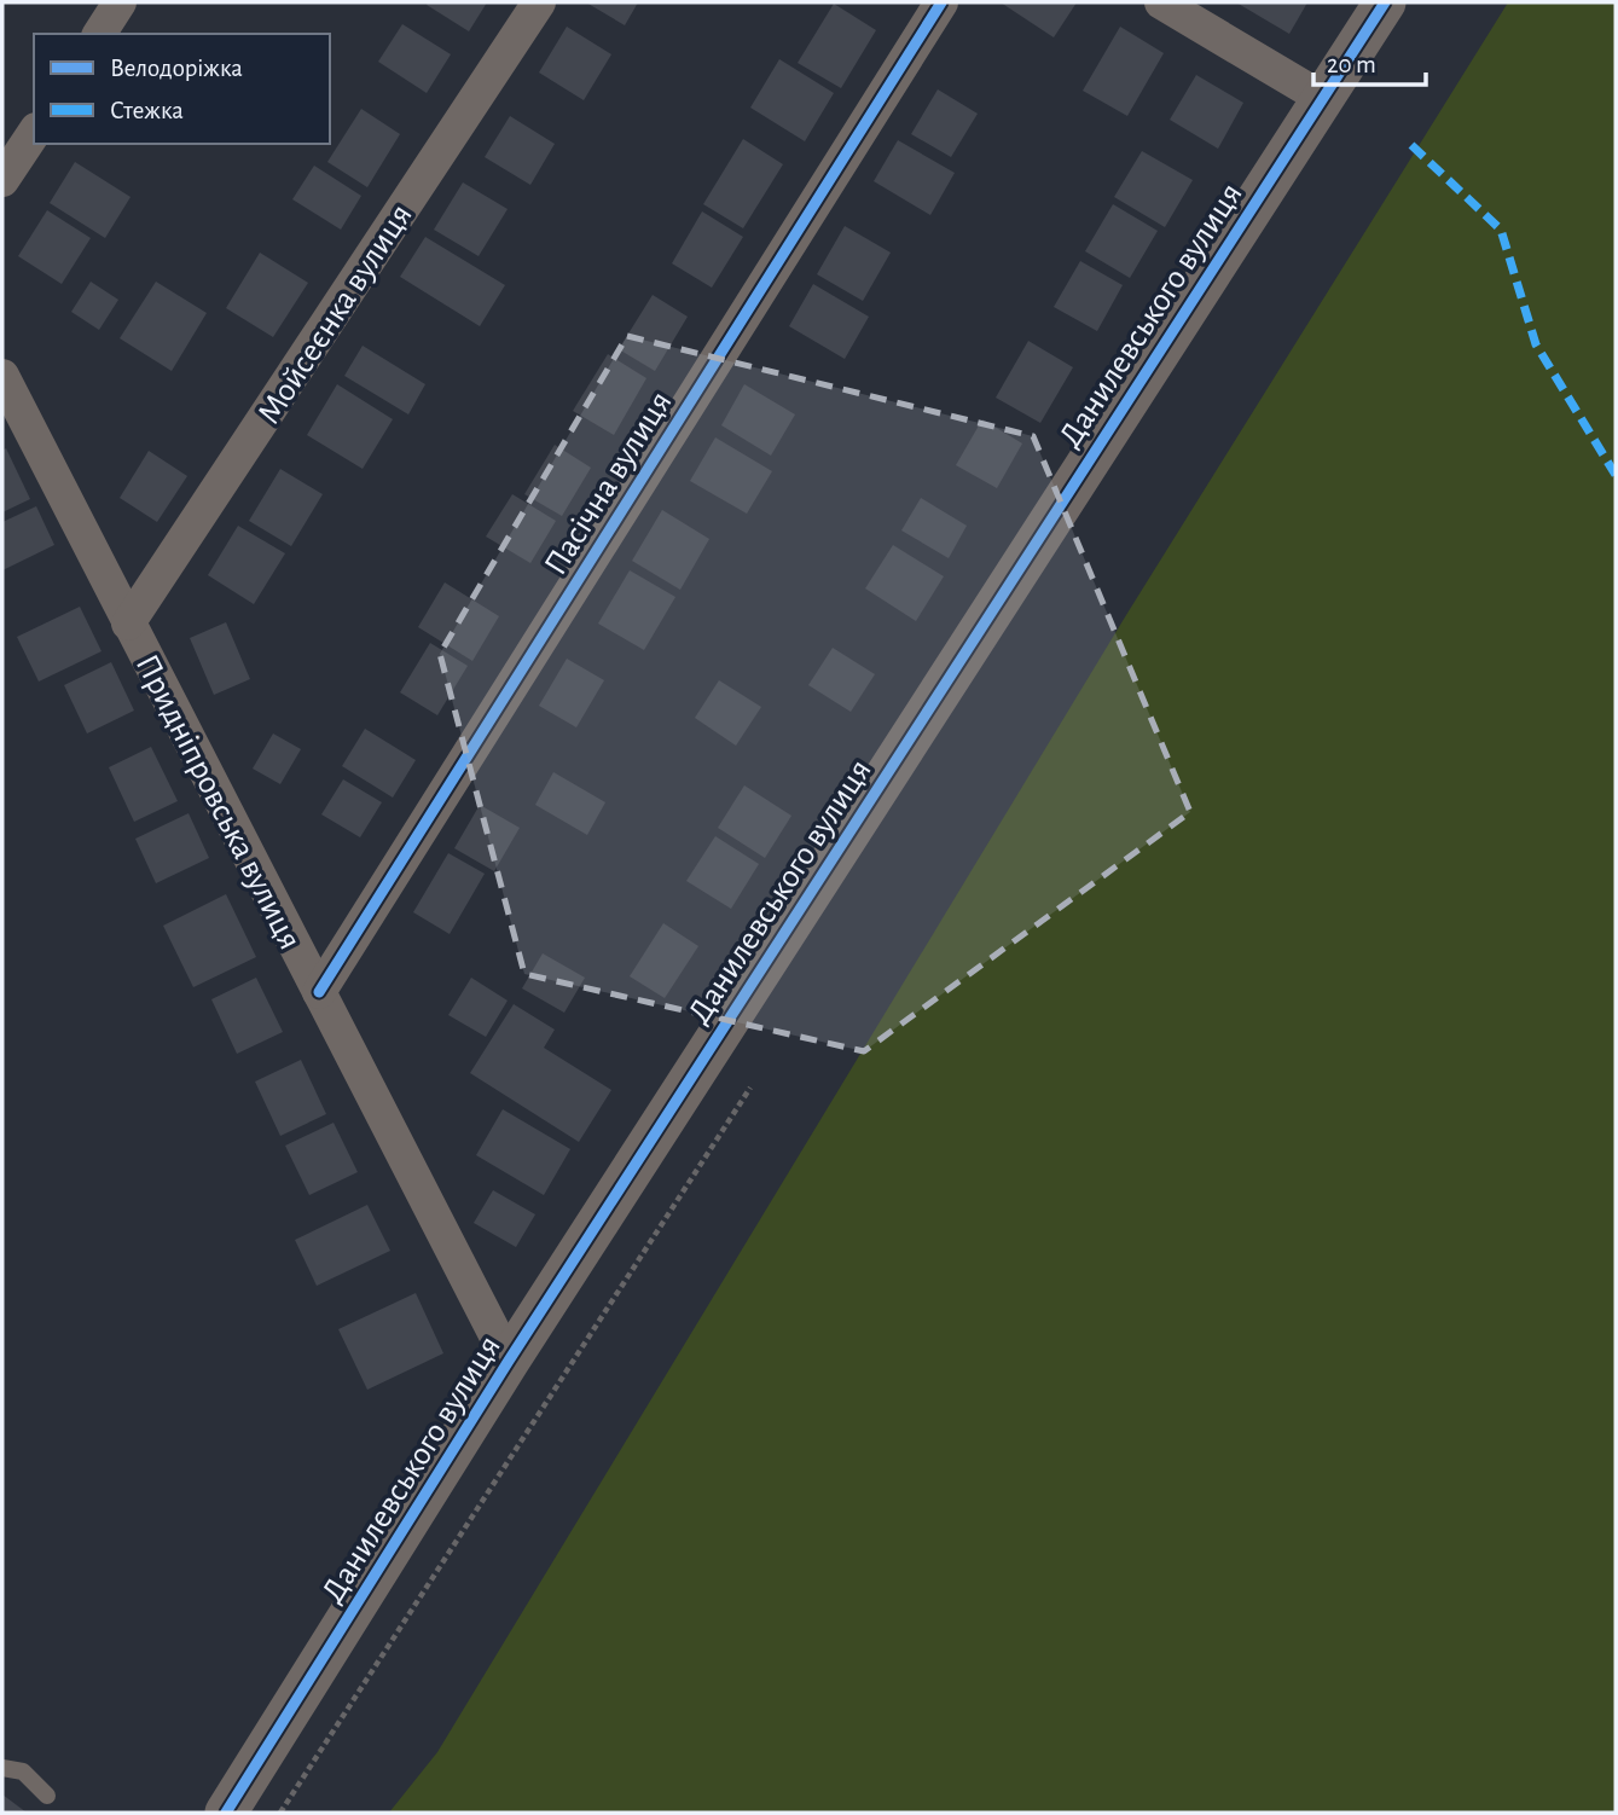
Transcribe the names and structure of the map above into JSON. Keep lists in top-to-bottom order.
{
  "streets": {
    "street": [
      "Мойсеєнка вулиця",
      "Данилевського вулиця",
      "Пасічна вулиця",
      "Придніпровська вулиця"
    ]
  },
  "crossings": [
    ["Мойсеєнка вулиця", "Придніпровська вулиця"],
    ["Данилевського вулиця", "Придніпровська вулиця"],
    ["Пасічна вулиця", "Придніпровська вулиця"]
  ],
  "legend": ["Велодоріжка", "Стежка"],
  "scale_bar": "20 m"
}
